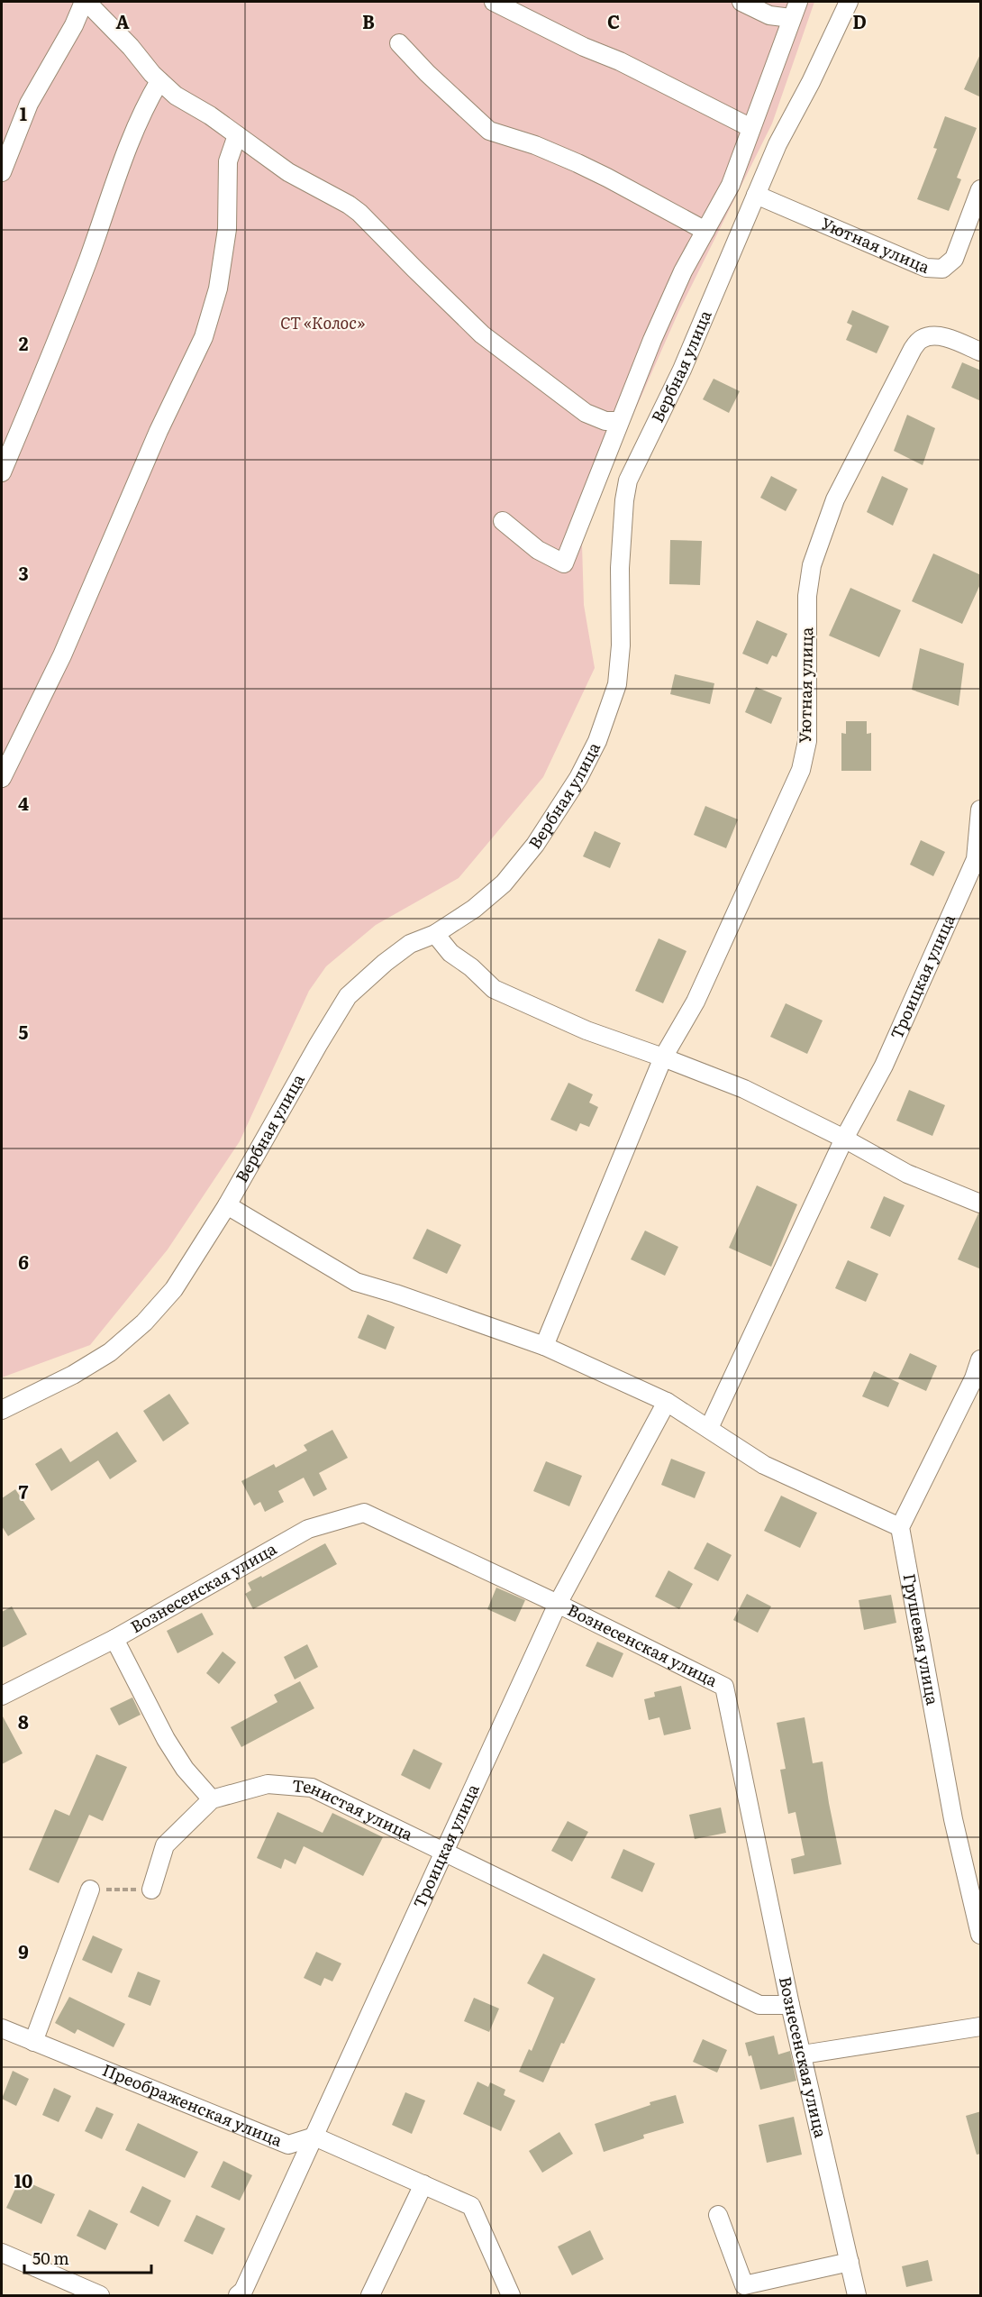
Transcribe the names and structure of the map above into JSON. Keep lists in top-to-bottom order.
{
  "streets": {
    "street": [
      "Уютная улица",
      "Вербная улица",
      "Троицкая улица",
      "Вознесенская улица",
      "Грушевая улица",
      "Тенистая улица",
      "Преображенская улица"
    ]
  },
  "crossings": [
    ["Уютная улица", "Вербная улица"],
    ["Троицкая улица", "Вознесенская улица"],
    ["Троицкая улица", "Тенистая улица"],
    ["Троицкая улица", "Преображенская улица"],
    ["Вознесенская улица", "Тенистая улица"]
  ],
  "parks": ["СТ «Колос»"],
  "scale_bar": "50 m",
  "grid": {
    "columns": [
      "A",
      "B",
      "C",
      "D"
    ],
    "rows": [
      "1",
      "2",
      "3",
      "4",
      "5",
      "6",
      "7",
      "8",
      "9",
      "10"
    ]
  }
}
